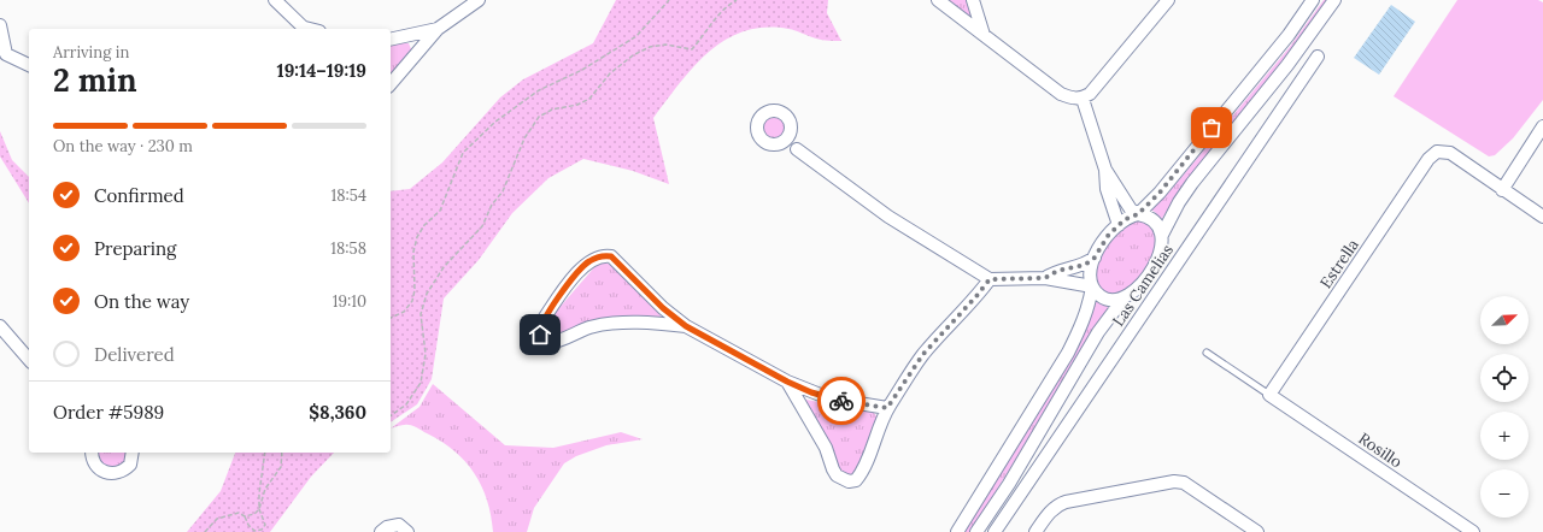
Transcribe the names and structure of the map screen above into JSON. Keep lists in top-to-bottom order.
{
  "streets": {
    "street": ["Estrella", "Las Camelias", "Rosillo"]
  },
  "crossings": [
    ["Estrella", "Rosillo"]
  ],
  "north": "top right",
  "page": {
    "heading": ["2 min", "Arriving in", "19:14–19:19"],
    "panel": ["Order #5989", "$8,360"],
    "bar": "On the way · 230 m",
    "list": [
      ["Confirmed", "18:54"],
      ["Preparing", "18:58"],
      ["On the way", "19:10"],
      "Delivered"
    ],
    "map_buttons": ["+", "−"]
  }
}
